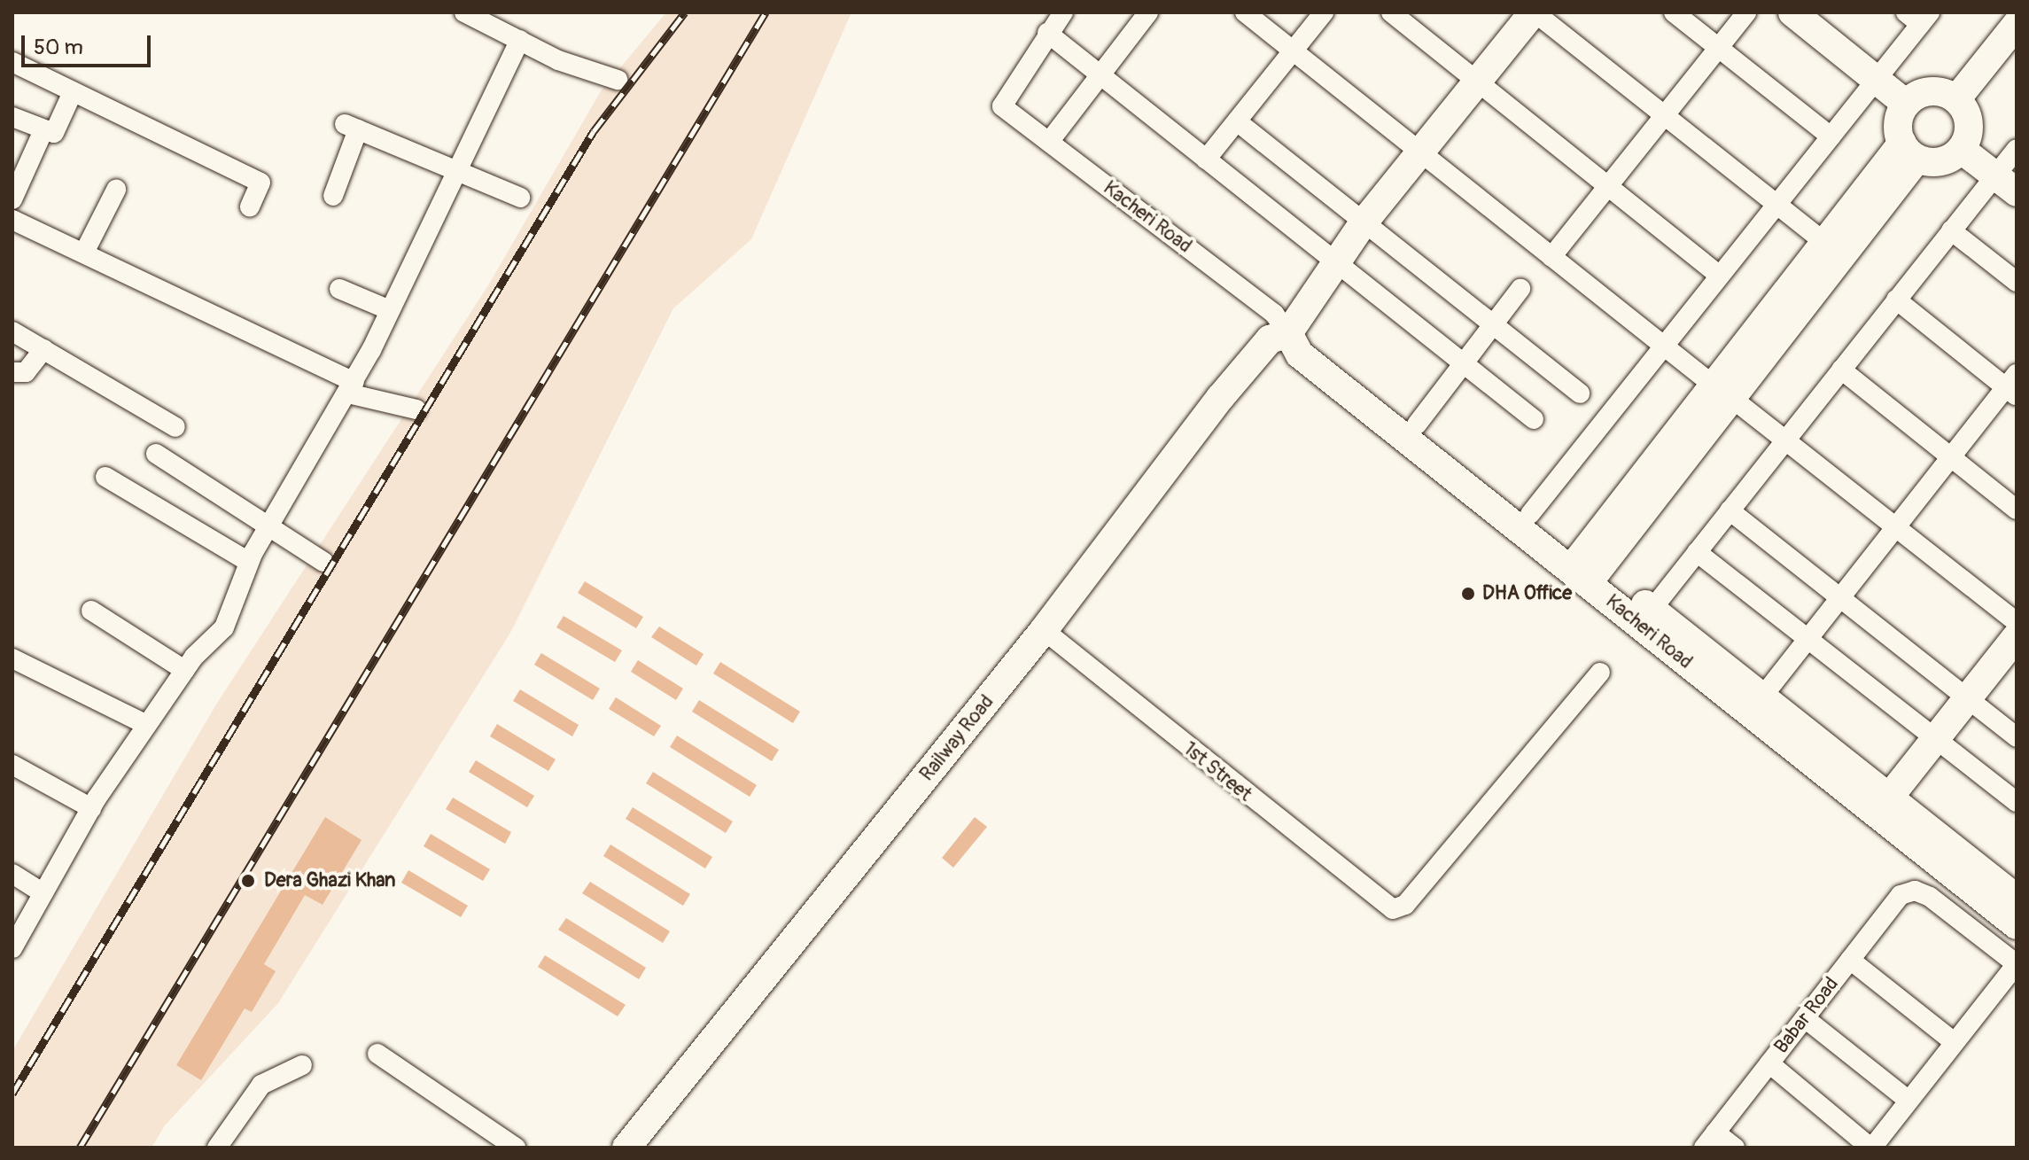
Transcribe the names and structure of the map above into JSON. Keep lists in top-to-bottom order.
{
  "streets": {
    "main road": ["Kacheri Road", "Railway Road"],
    "street": ["1st Street", "Babar Road"]
  },
  "crossings": [
    ["Kacheri Road", "Railway Road"],
    ["Railway Road", "1st Street"]
  ],
  "places": ["DHA Office", "Dera Ghazi Khan"],
  "scale_bar": "50 m"
}
